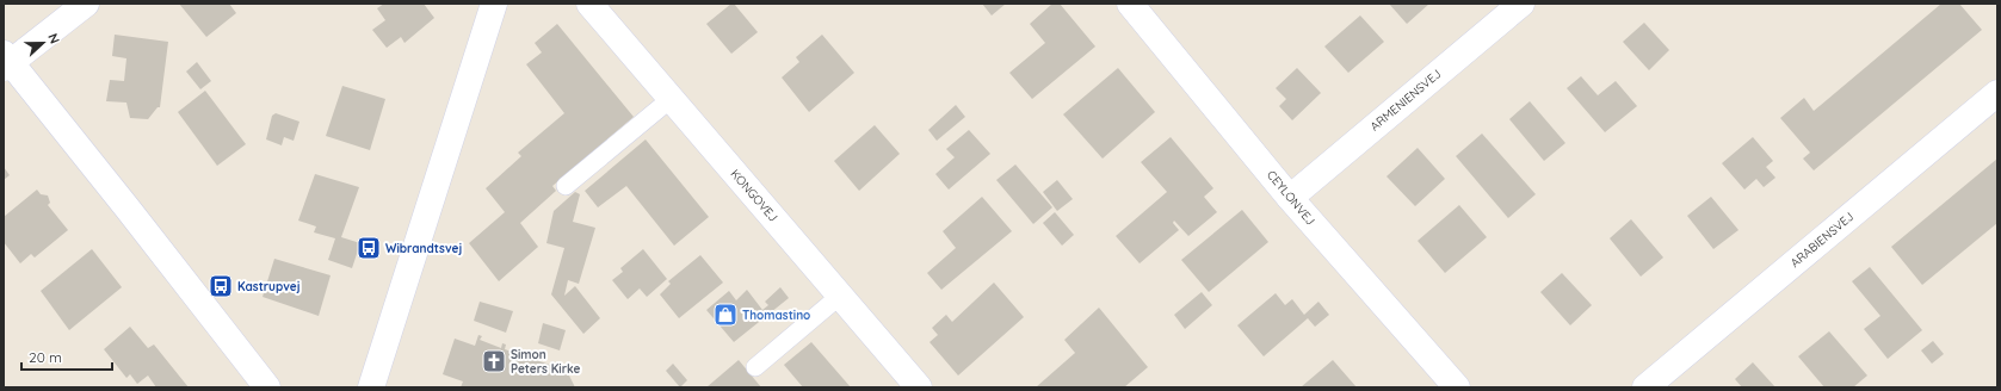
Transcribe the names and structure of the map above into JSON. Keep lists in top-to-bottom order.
{
  "streets": {
    "street": [
      "ARMENIENSVEJ",
      "KONGOVEJ",
      "CEYLONVEJ",
      "ARABIENSVEJ"
    ]
  },
  "crossings": [
    ["ARMENIENSVEJ", "CEYLONVEJ"]
  ],
  "places": {
    "bus stop": ["Wibrandtsvej", "Kastrupvej"],
    "shop": ["Thomastino"],
    "church": ["Simon Peters Kirke"]
  },
  "scale_bar": "20 m",
  "north": "right"
}
